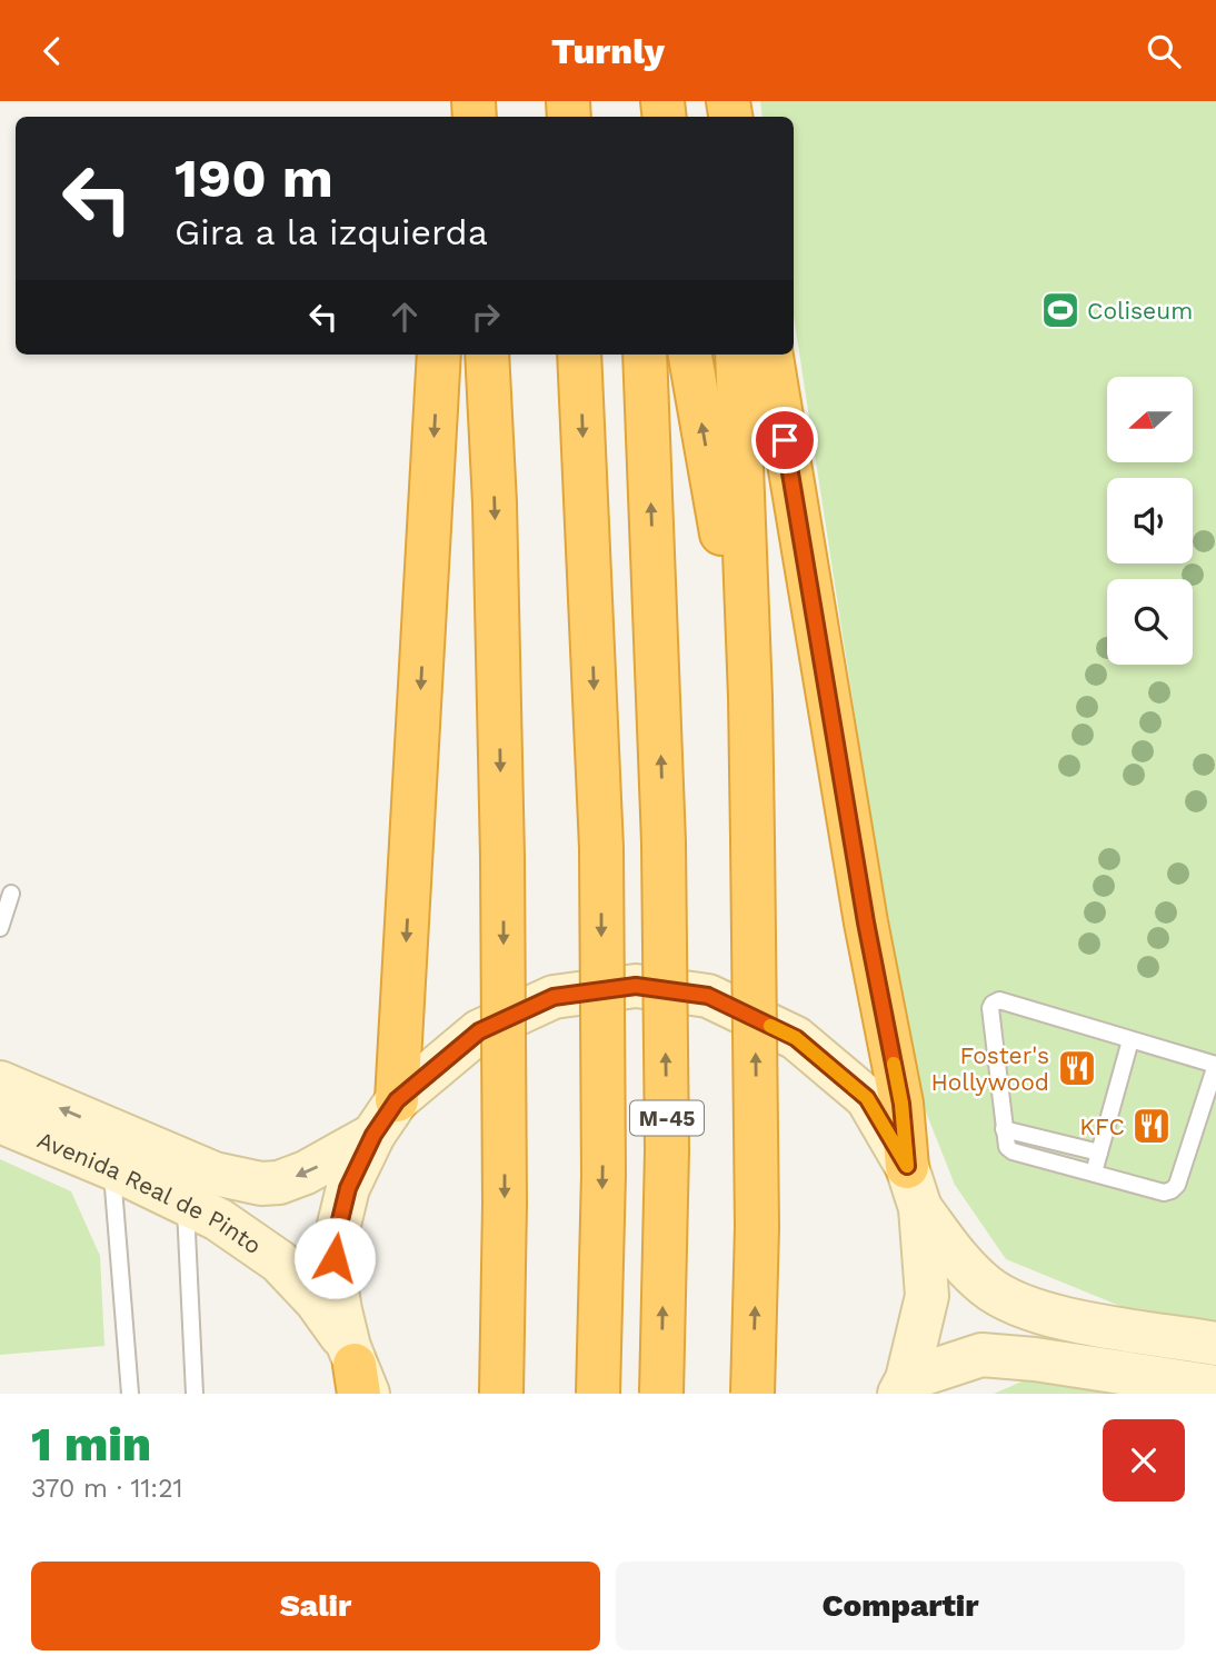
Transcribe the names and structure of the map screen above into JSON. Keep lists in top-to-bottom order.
{
  "streets": {
    "highway": ["M-45"],
    "main road": ["Avenida Real de Pinto"]
  },
  "places": {
    "sports": ["Coliseum"],
    "restaurant": ["Foster's Hollywood", "KFC"]
  },
  "north": "left",
  "page": {
    "header": "Turnly",
    "turn": ["190 m", "Gira a la izquierda"],
    "heading": ["1 min", "370 m · 11:21"],
    "buttons": ["Salir", "Compartir"]
  }
}
